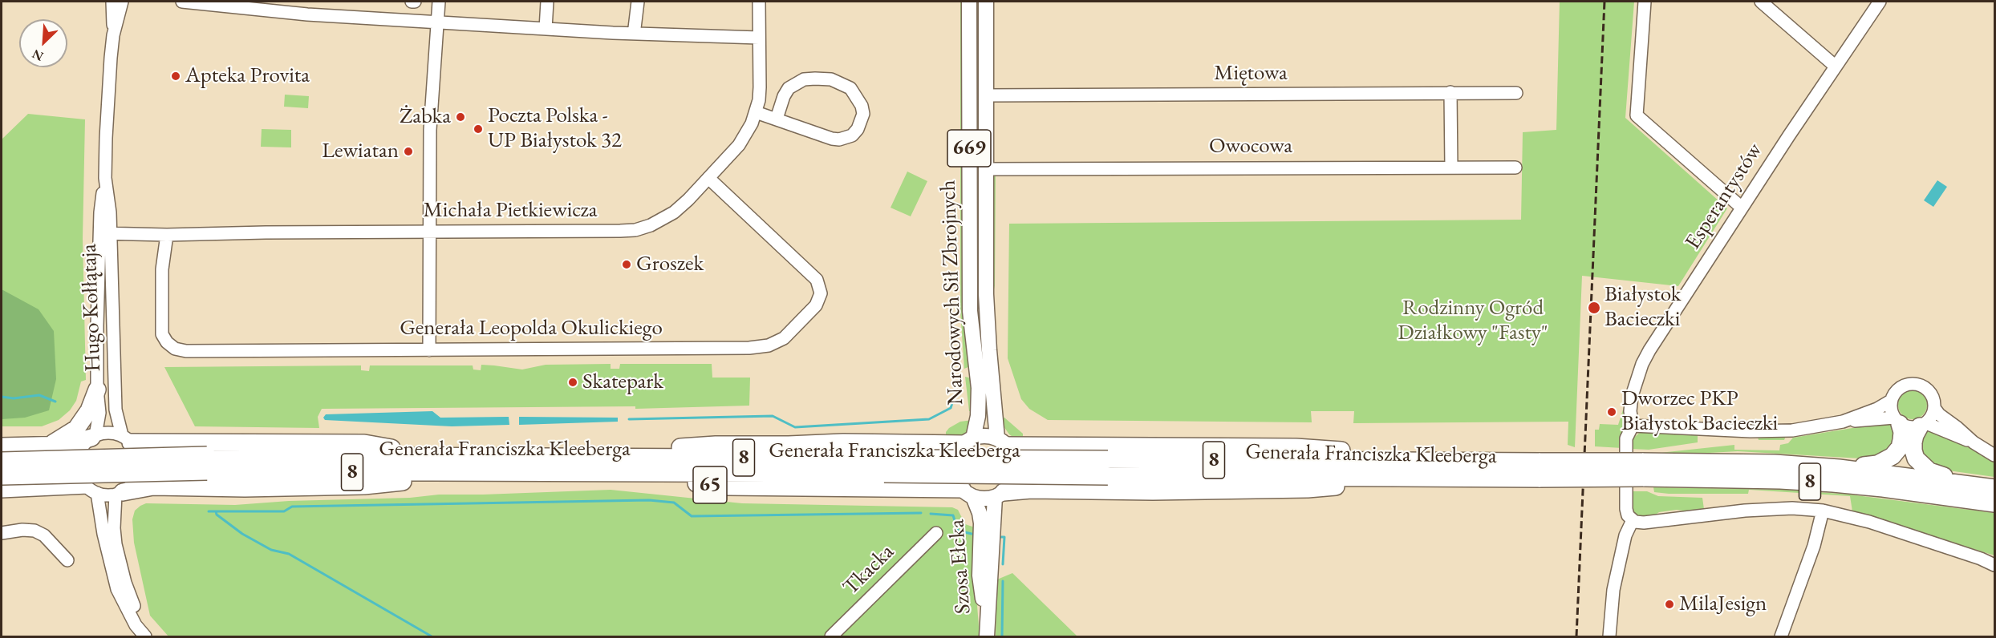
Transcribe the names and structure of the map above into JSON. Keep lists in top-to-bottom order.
{
  "streets": {
    "highway": ["Generała Franciszka Kleeberga", "8", "65"],
    "main road": ["669", "Narodowych Sił Zbrojnych", "Szosa Ełcka"],
    "street": [
      "Miętowa",
      "Owocowa",
      "Esperantystów",
      "Michała Pietkiewicza",
      "Hugo Kołłątaja",
      "Generała Leopolda Okulickiego",
      "Tkacka"
    ]
  },
  "crossings": [
    ["Miętowa", "Narodowych Sił Zbrojnych"],
    ["Owocowa", "Narodowych Sił Zbrojnych"],
    ["Michała Pietkiewicza", "Hugo Kołłątaja"],
    ["Michała Pietkiewicza", "Generała Leopolda Okulickiego"],
    ["Narodowych Sił Zbrojnych", "65"],
    ["Narodowych Sił Zbrojnych", "Szosa Ełcka"],
    ["Generała Franciszka Kleeberga", "8"],
    ["Generała Franciszka Kleeberga", "65"],
    ["65", "Szosa Ełcka"]
  ],
  "parks": ["Rodzinny Ogród Działkowy \"Fasty\""],
  "places": [
    "Apteka Provita",
    "Żabka",
    "Poczta Polska - UP Białystok 32",
    "Lewiatan",
    "Groszek",
    "Białystok Bacieczki",
    "Skatepark",
    "Dworzec PKP Białystok Bacieczki",
    "MilaJesign"
  ],
  "north": "bottom left"
}
